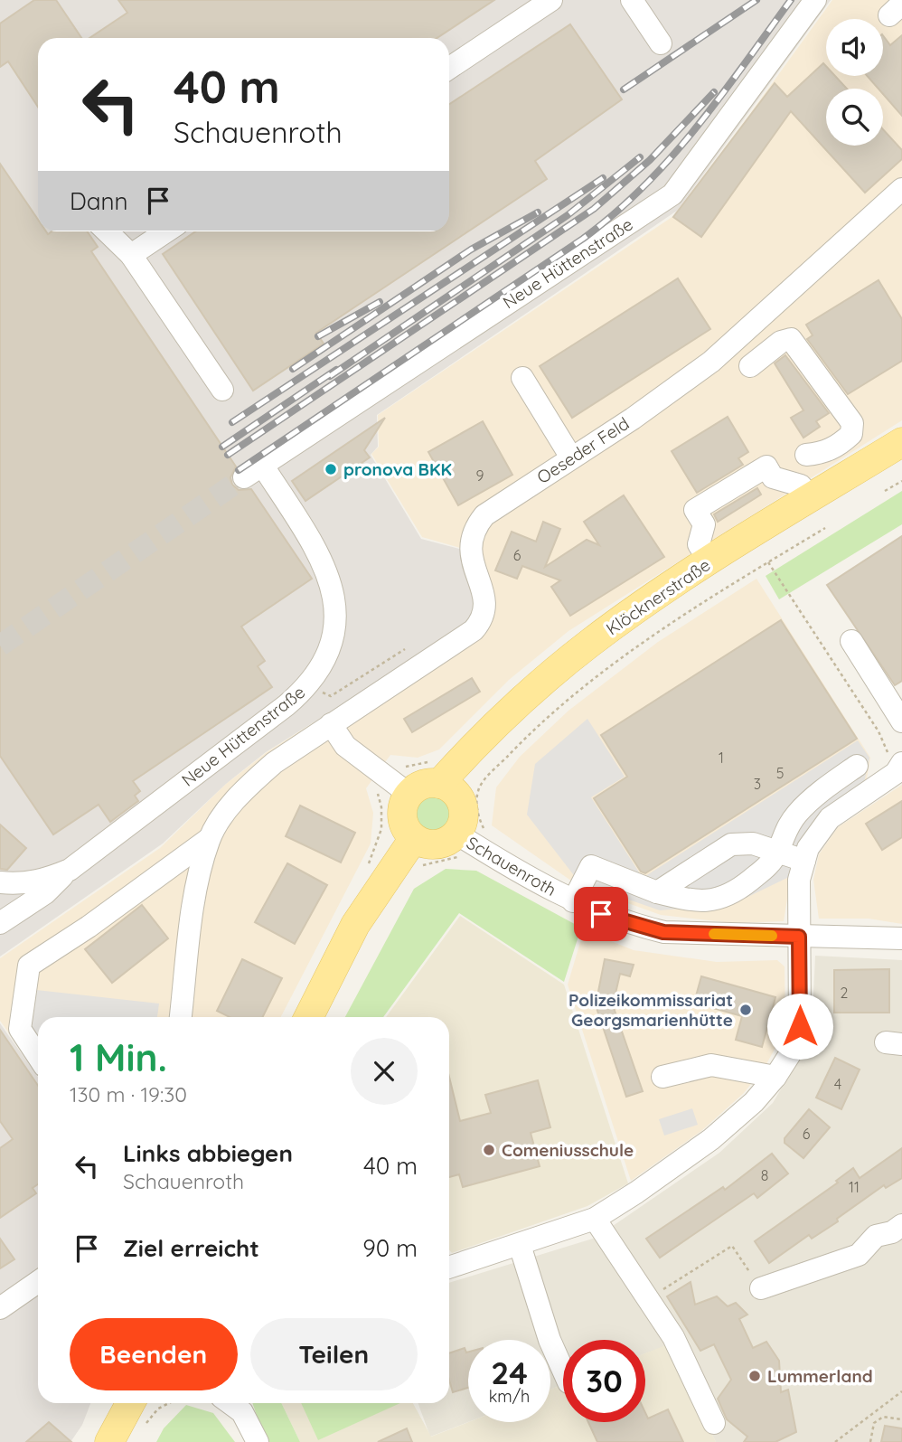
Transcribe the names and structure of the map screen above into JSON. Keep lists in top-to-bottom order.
{
  "streets": {
    "main road": ["Klöcknerstraße"],
    "street": ["Neue Hüttenstraße", "Oeseder Feld", "Schauenroth"]
  },
  "crossings": [
    ["Klöcknerstraße", "Schauenroth"]
  ],
  "places": [
    "pronova BKK",
    "Polizeikommissariat Georgsmarienhütte",
    "Comeniusschule",
    "Lummerland"
  ],
  "house_numbers": [
    "9",
    "6",
    "1",
    "5",
    "3",
    "2",
    "4",
    "6",
    "8",
    "11"
  ],
  "page": {
    "turn": ["40 m", "Schauenroth"],
    "then": "Dann",
    "heading": ["1 Min.", "130 m · 19:30"],
    "list": [
      {
        "name": "Links abbiegen",
        "note": "Schauenroth",
        "value": "40 m"
      },
      {
        "name": "Ziel erreicht",
        "value": "90 m"
      }
    ],
    "buttons": ["Beenden", "Teilen"],
    "speed": "24 km/h",
    "limit": "30"
  }
}
